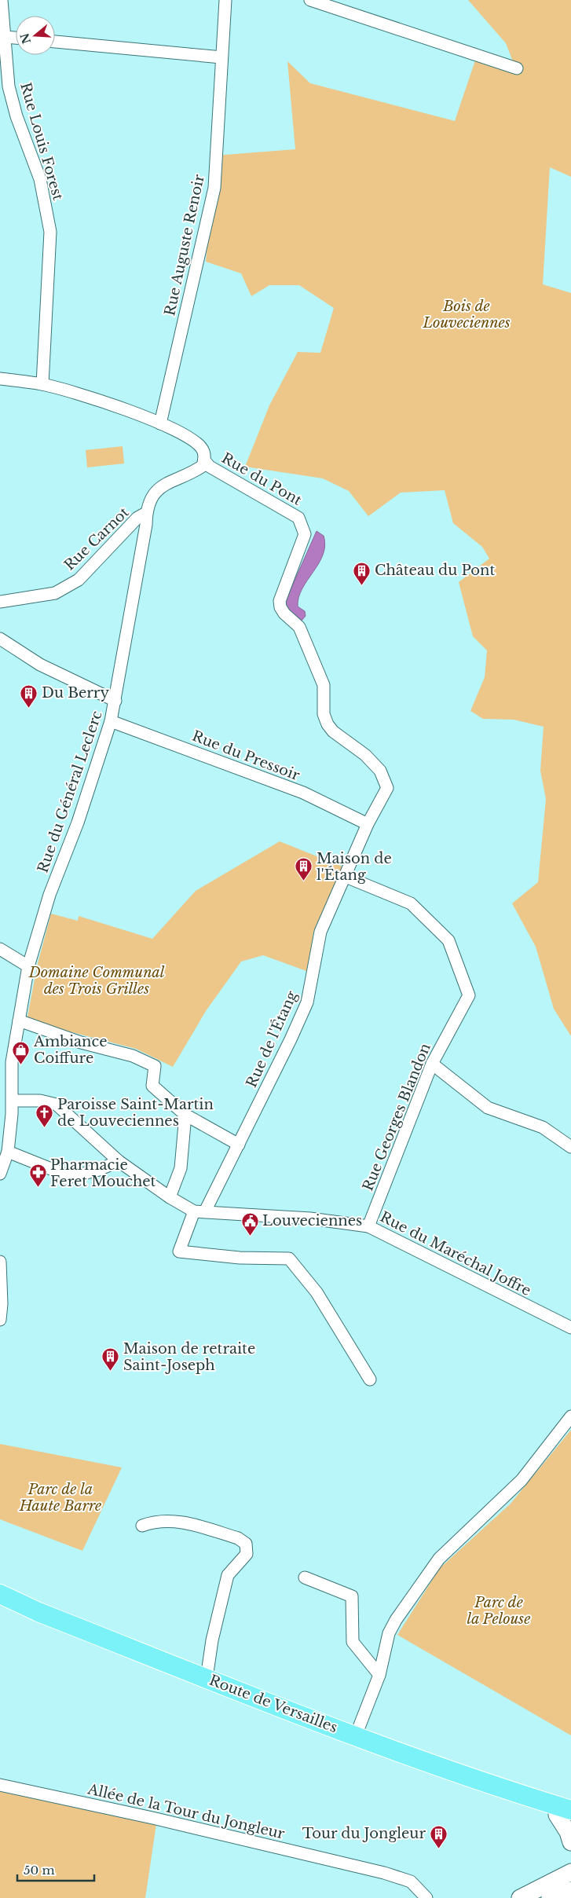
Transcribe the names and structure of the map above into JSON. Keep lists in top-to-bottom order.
{
  "streets": {
    "main road": ["Route de Versailles"],
    "street": [
      "Rue Louis Forest",
      "Rue Auguste Renoir",
      "Rue du Pont",
      "Rue Carnot",
      "Rue du Pressoir",
      "Rue du Général Leclerc",
      "Rue de l'Étang",
      "Rue Georges Blandon",
      "Rue du Maréchal Joffre",
      "Allée de la Tour du Jongleur"
    ]
  },
  "crossings": [
    ["Rue du Pont", "Rue du Général Leclerc"],
    ["Rue du Pont", "Rue de l'Étang"],
    ["Rue Carnot", "Rue du Général Leclerc"],
    ["Rue du Pressoir", "Rue du Général Leclerc"],
    ["Rue du Pressoir", "Rue de l'Étang"],
    ["Rue de l'Étang", "Rue Georges Blandon"],
    ["Rue de l'Étang", "Rue du Maréchal Joffre"],
    ["Rue Georges Blandon", "Rue du Maréchal Joffre"]
  ],
  "parks": [
    "Bois de Louveciennes",
    "Domaine Communal des Trois Grilles",
    "Parc de la Haute Barre",
    "Parc de la Pelouse"
  ],
  "places": {
    "building": [
      "Château du Pont",
      "Du Berry",
      "Maison de l'Étang",
      "Maison de retraite Saint-Joseph",
      "Tour du Jongleur"
    ],
    "shop": ["Ambiance Coiffure"],
    "church": ["Paroisse Saint-Martin de Louveciennes"],
    "pharmacy": ["Pharmacie Feret Mouchet"],
    "public building": ["Louveciennes"]
  },
  "scale_bar": "50 m",
  "north": "left"
}
